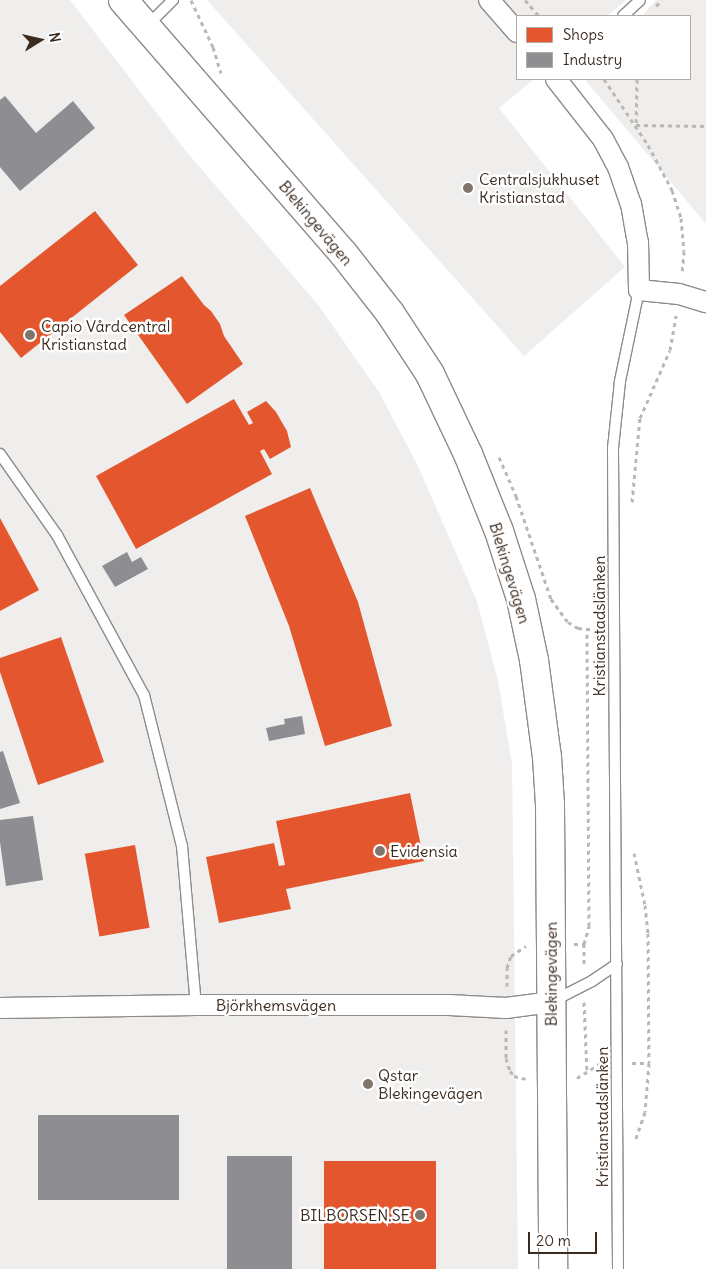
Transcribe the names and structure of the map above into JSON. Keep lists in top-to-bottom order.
{
  "streets": {
    "main road": ["Blekingevägen"],
    "street": ["Björkhemsvägen"],
    "lane": ["Kristianstadslänken"]
  },
  "crossings": [
    ["Blekingevägen", "Björkhemsvägen"]
  ],
  "places": [
    "Centralsjukhuset Kristianstad",
    "Capio Vårdcentral Kristianstad",
    "Evidensia",
    "Qstar Blekingevägen",
    "BILBORSEN.SE"
  ],
  "legend": ["Shops", "Industry"],
  "scale_bar": "20 m",
  "north": "right"
}
